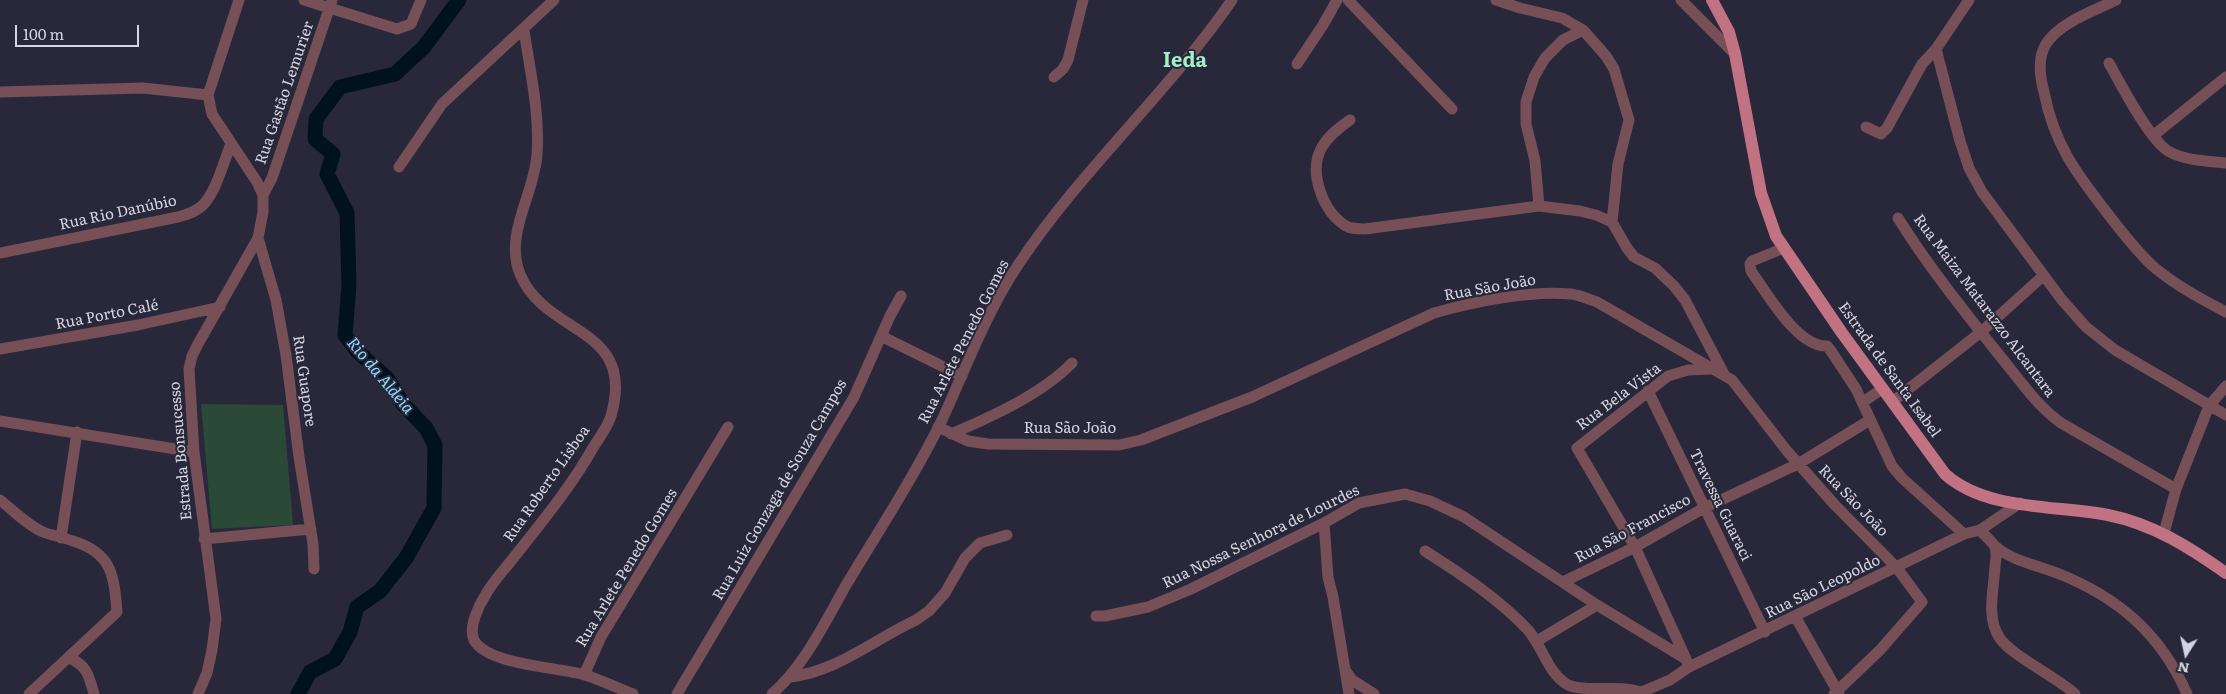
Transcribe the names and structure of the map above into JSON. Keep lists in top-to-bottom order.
{
  "streets": {
    "main road": ["Estrada de Santa Isabel"],
    "street": [
      "Rua Gastão Lemurier",
      "Rua Rio Danúbio",
      "Rua São João",
      "Rua Maiza Matarazzo Alcantara",
      "Rua Porto Calé",
      "Rua Arlete Penedo Gomes",
      "Rua Guapore",
      "Rua Bela Vista",
      "Estrada Bonsucesso",
      "Rua Roberto Lisboa",
      "Rua Luiz Gonzaga de Souza Campos",
      "Travessa Guaraci",
      "Rua São Francisco",
      "Rua Nossa Senhora de Lourdes",
      "Rua São Leopoldo"
    ]
  },
  "crossings": [
    ["Rua Gastão Lemurier", "Estrada Bonsucesso"],
    ["Rua São João", "Rua Arlete Penedo Gomes"],
    ["Rua São João", "Rua Bela Vista"],
    ["Rua São João", "Rua São Francisco"],
    ["Rua São João", "Rua São Leopoldo"],
    ["Rua Porto Calé", "Estrada Bonsucesso"],
    ["Rua Arlete Penedo Gomes", "Rua Roberto Lisboa"],
    ["Estrada de Santa Isabel", "Rua São Leopoldo"],
    ["Rua Guapore", "Estrada Bonsucesso"],
    ["Rua Bela Vista", "Travessa Guaraci"],
    ["Rua Bela Vista", "Rua São Francisco"],
    ["Travessa Guaraci", "Rua São Francisco"],
    ["Travessa Guaraci", "Rua São Leopoldo"],
    ["Rua São Francisco", "Rua Nossa Senhora de Lourdes"],
    ["Rua Nossa Senhora de Lourdes", "Rua São Leopoldo"]
  ],
  "districts": ["Ieda"],
  "water": ["Rio da Aldeia"],
  "scale_bar": "100 m",
  "north": "bottom"
}
